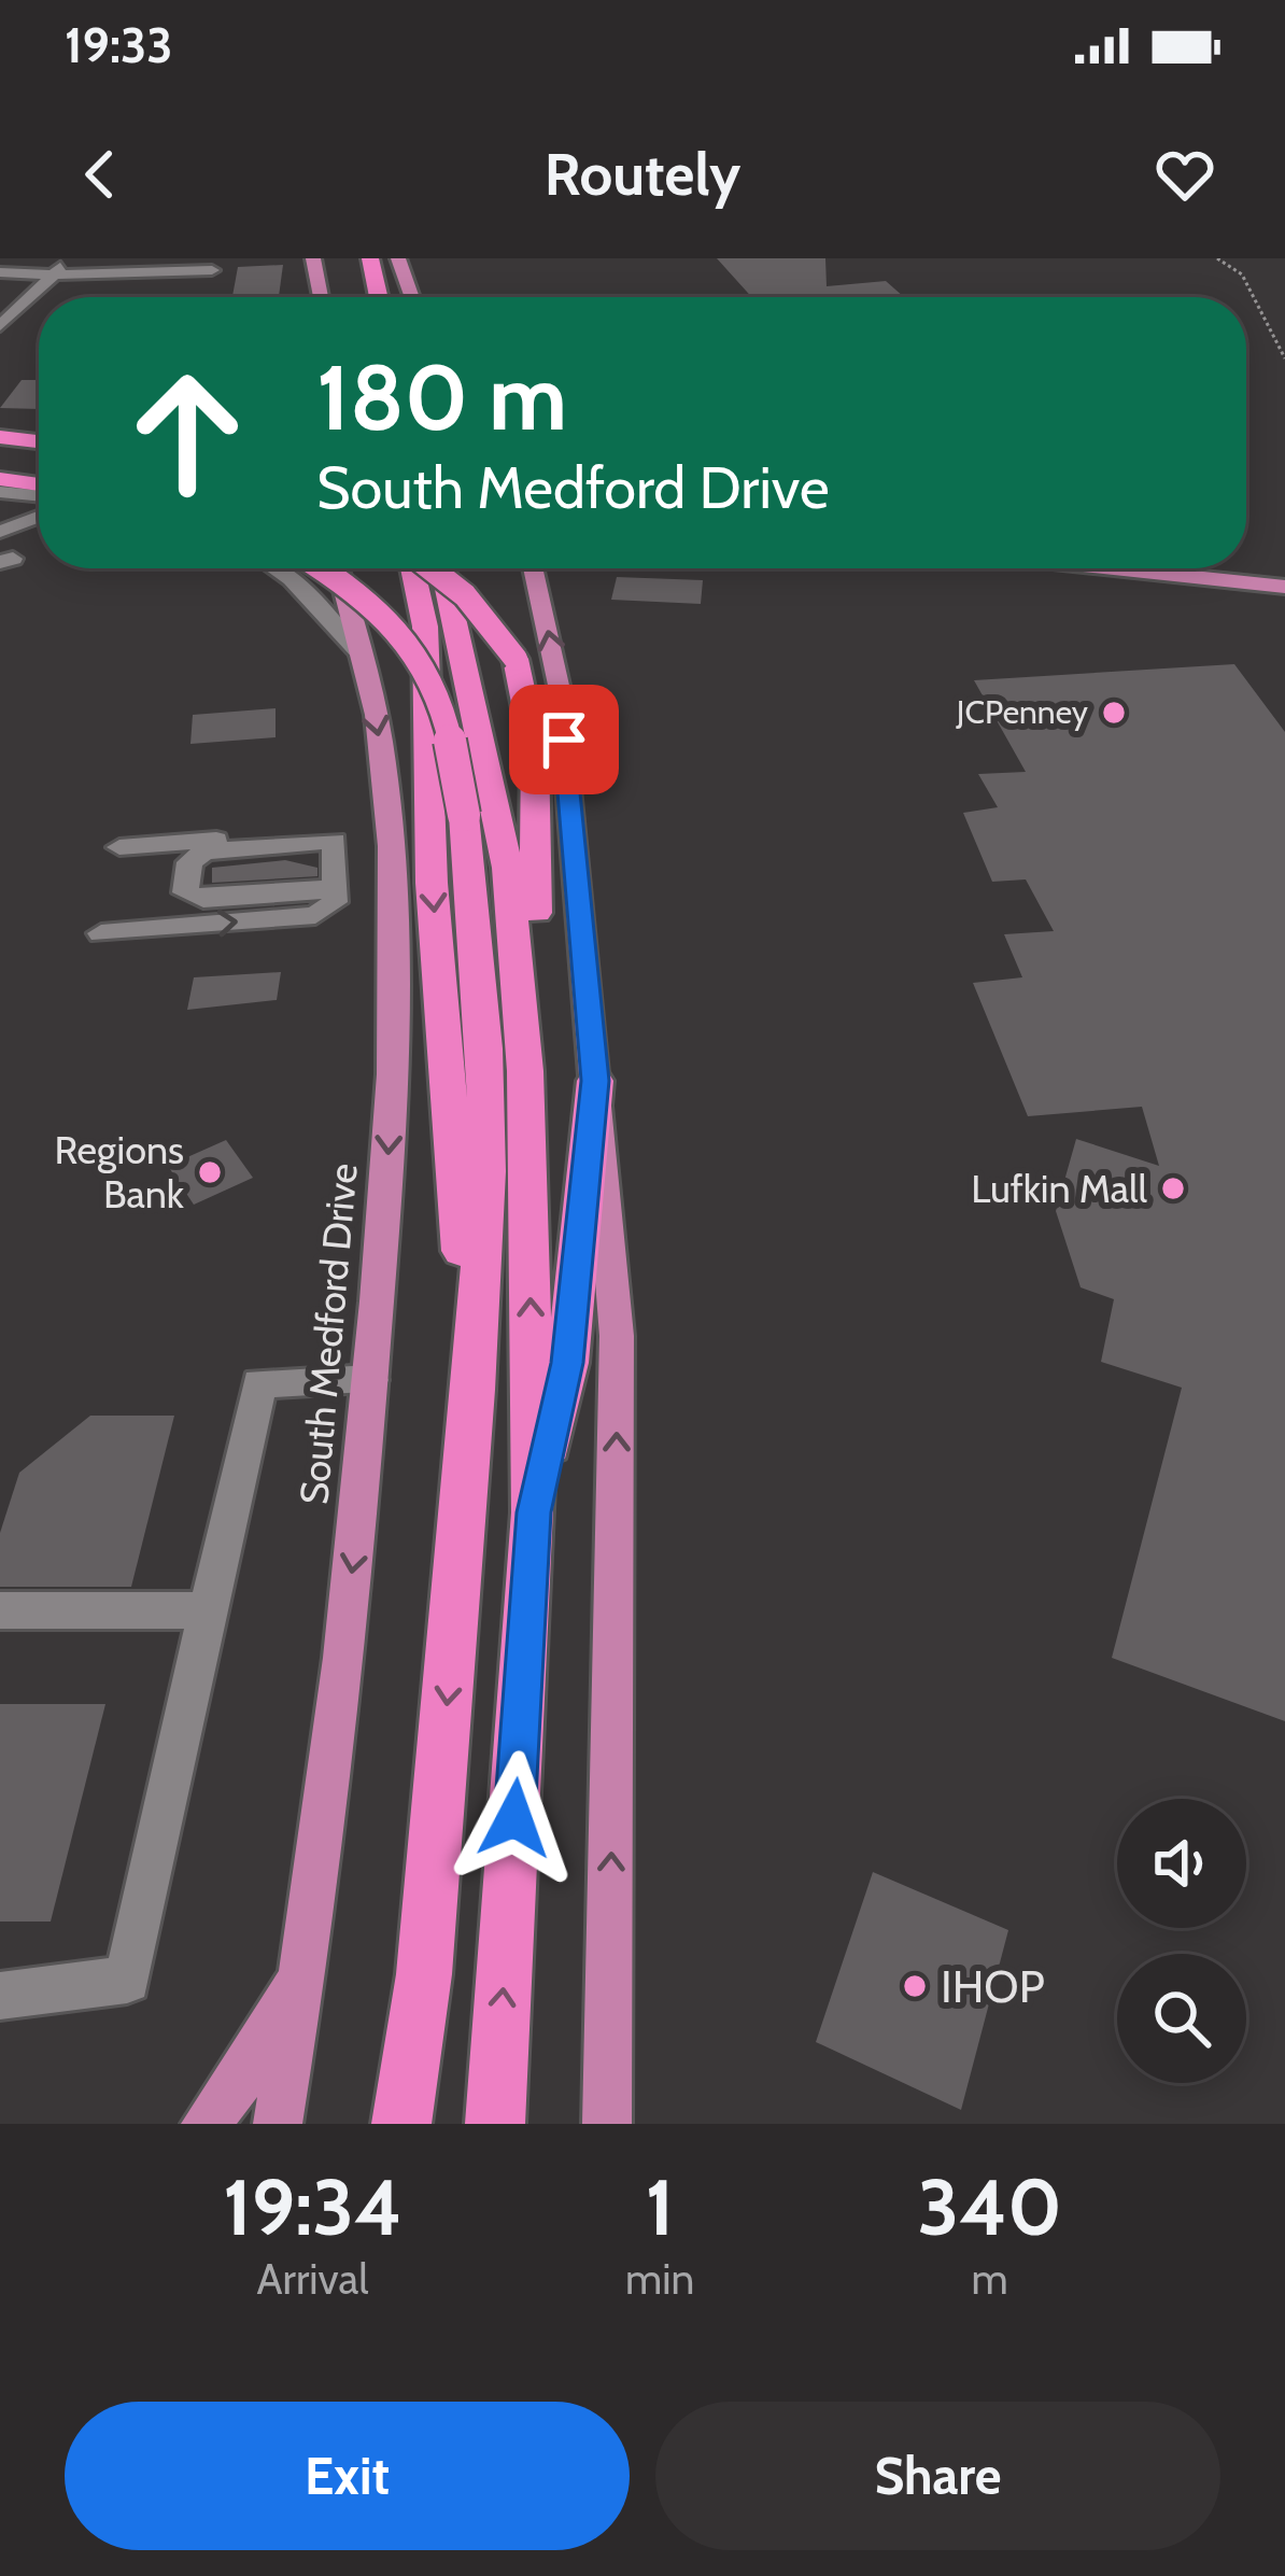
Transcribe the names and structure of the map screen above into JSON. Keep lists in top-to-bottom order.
{
  "streets": {
    "main road": ["South Medford Drive"]
  },
  "places": [
    "JCPenney",
    "Regions Bank",
    "Lufkin Mall",
    "IHOP"
  ],
  "page": {
    "status": "19:33",
    "header": "Routely",
    "turn": ["180 m", "South Medford Drive"],
    "eta": [
      "19:34",
      "Arrival",
      "1",
      "min",
      "340",
      "m"
    ],
    "buttons": ["Exit", "Share"]
  }
}
